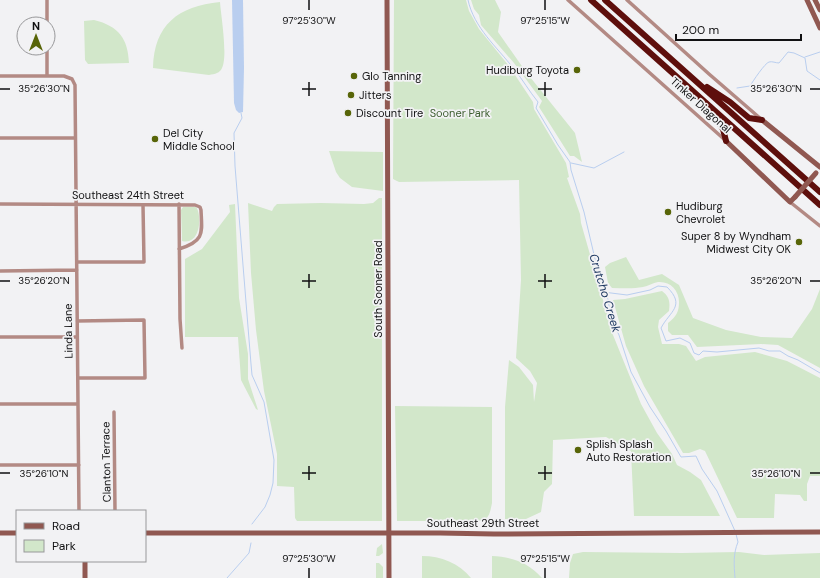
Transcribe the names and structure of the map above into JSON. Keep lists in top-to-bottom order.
{
  "streets": {
    "highway": ["Tinker Diagonal"],
    "main road": ["South Sooner Road", "Southeast 29th Street"],
    "street": ["Southeast 24th Street", "Linda Lane", "Clanton Terrace"]
  },
  "crossings": [
    ["Southeast 24th Street", "Linda Lane"],
    ["South Sooner Road", "Southeast 29th Street"]
  ],
  "water": ["Crutcho Creek"],
  "parks": ["Sooner Park"],
  "places": [
    "Hudiburg Toyota",
    "Glo Tanning",
    "Jitters",
    "Discount Tire",
    "Del City Middle School",
    "Hudiburg Chevrolet",
    "Super 8 by Wyndham Midwest City OK",
    "Splish Splash Auto Restoration"
  ],
  "legend": ["Road", "Park"],
  "scale_bar": "200 m",
  "north": "top",
  "coordinates": [
    "97°25'30\"W",
    "97°25'15\"W",
    "35°26'30\"N",
    "35°26'20\"N",
    "35°26'10\"N"
  ]
}
